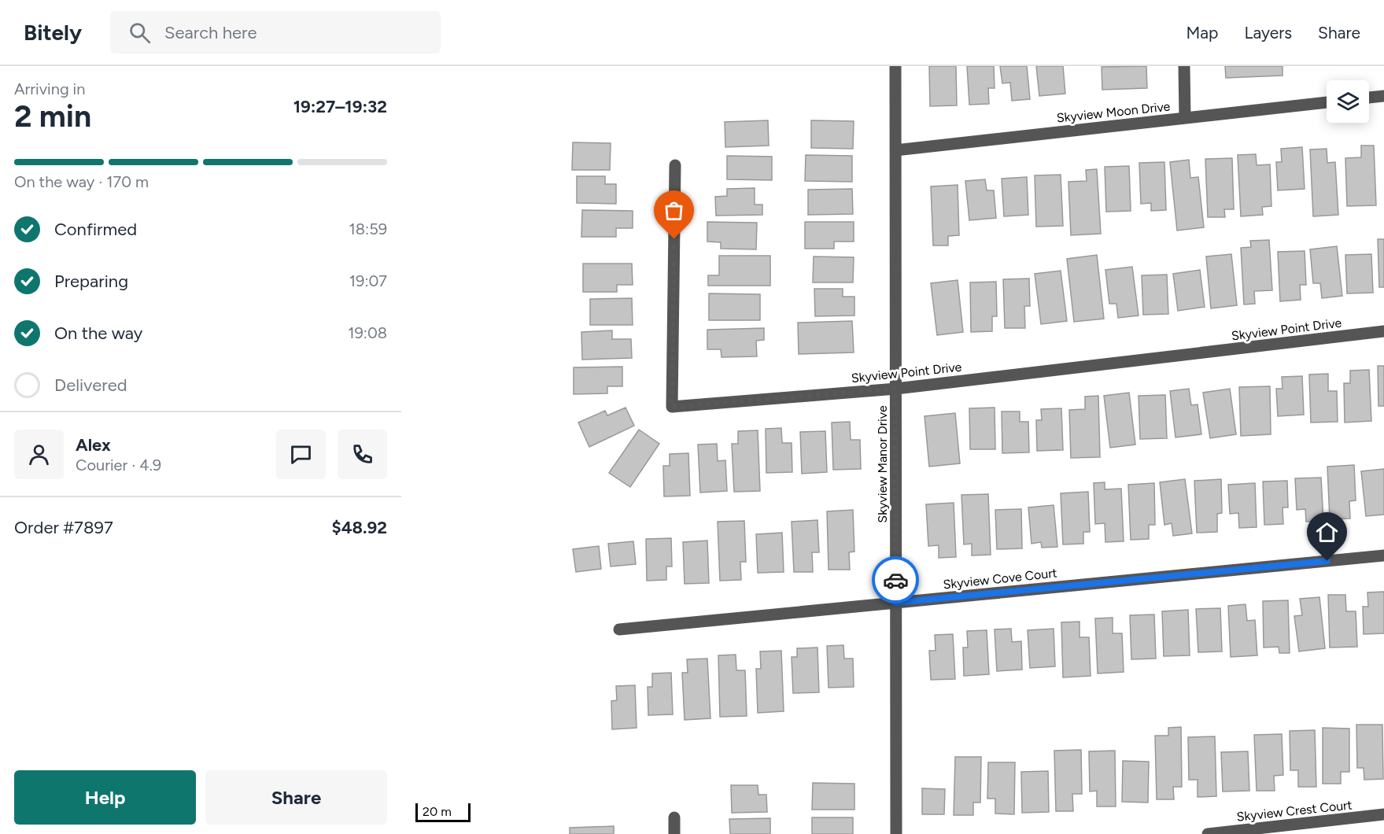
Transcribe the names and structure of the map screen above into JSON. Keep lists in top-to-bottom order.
{
  "streets": {
    "street": [
      "Skyview Moon Drive",
      "Skyview Point Drive",
      "Skyview Manor Drive",
      "Skyview Cove Court",
      "Skyview Crest Court"
    ]
  },
  "crossings": [
    ["Skyview Moon Drive", "Skyview Manor Drive"],
    ["Skyview Point Drive", "Skyview Manor Drive"],
    ["Skyview Manor Drive", "Skyview Cove Court"]
  ],
  "scale_bar": "20 m",
  "page": {
    "header": "Bitely",
    "search": "Search here",
    "nav": ["Map", "Layers", "Share"],
    "heading": ["2 min", "Arriving in", "19:27–19:32"],
    "panel": [
      "Alex",
      "Courier · 4.9",
      "Order #7897",
      "$48.92"
    ],
    "bar": "On the way · 170 m",
    "list": [
      ["Confirmed", "18:59"],
      ["Preparing", "19:07"],
      ["On the way", "19:08"],
      "Delivered"
    ],
    "buttons": ["Help", "Share"],
    "scale": "20 m"
  }
}
